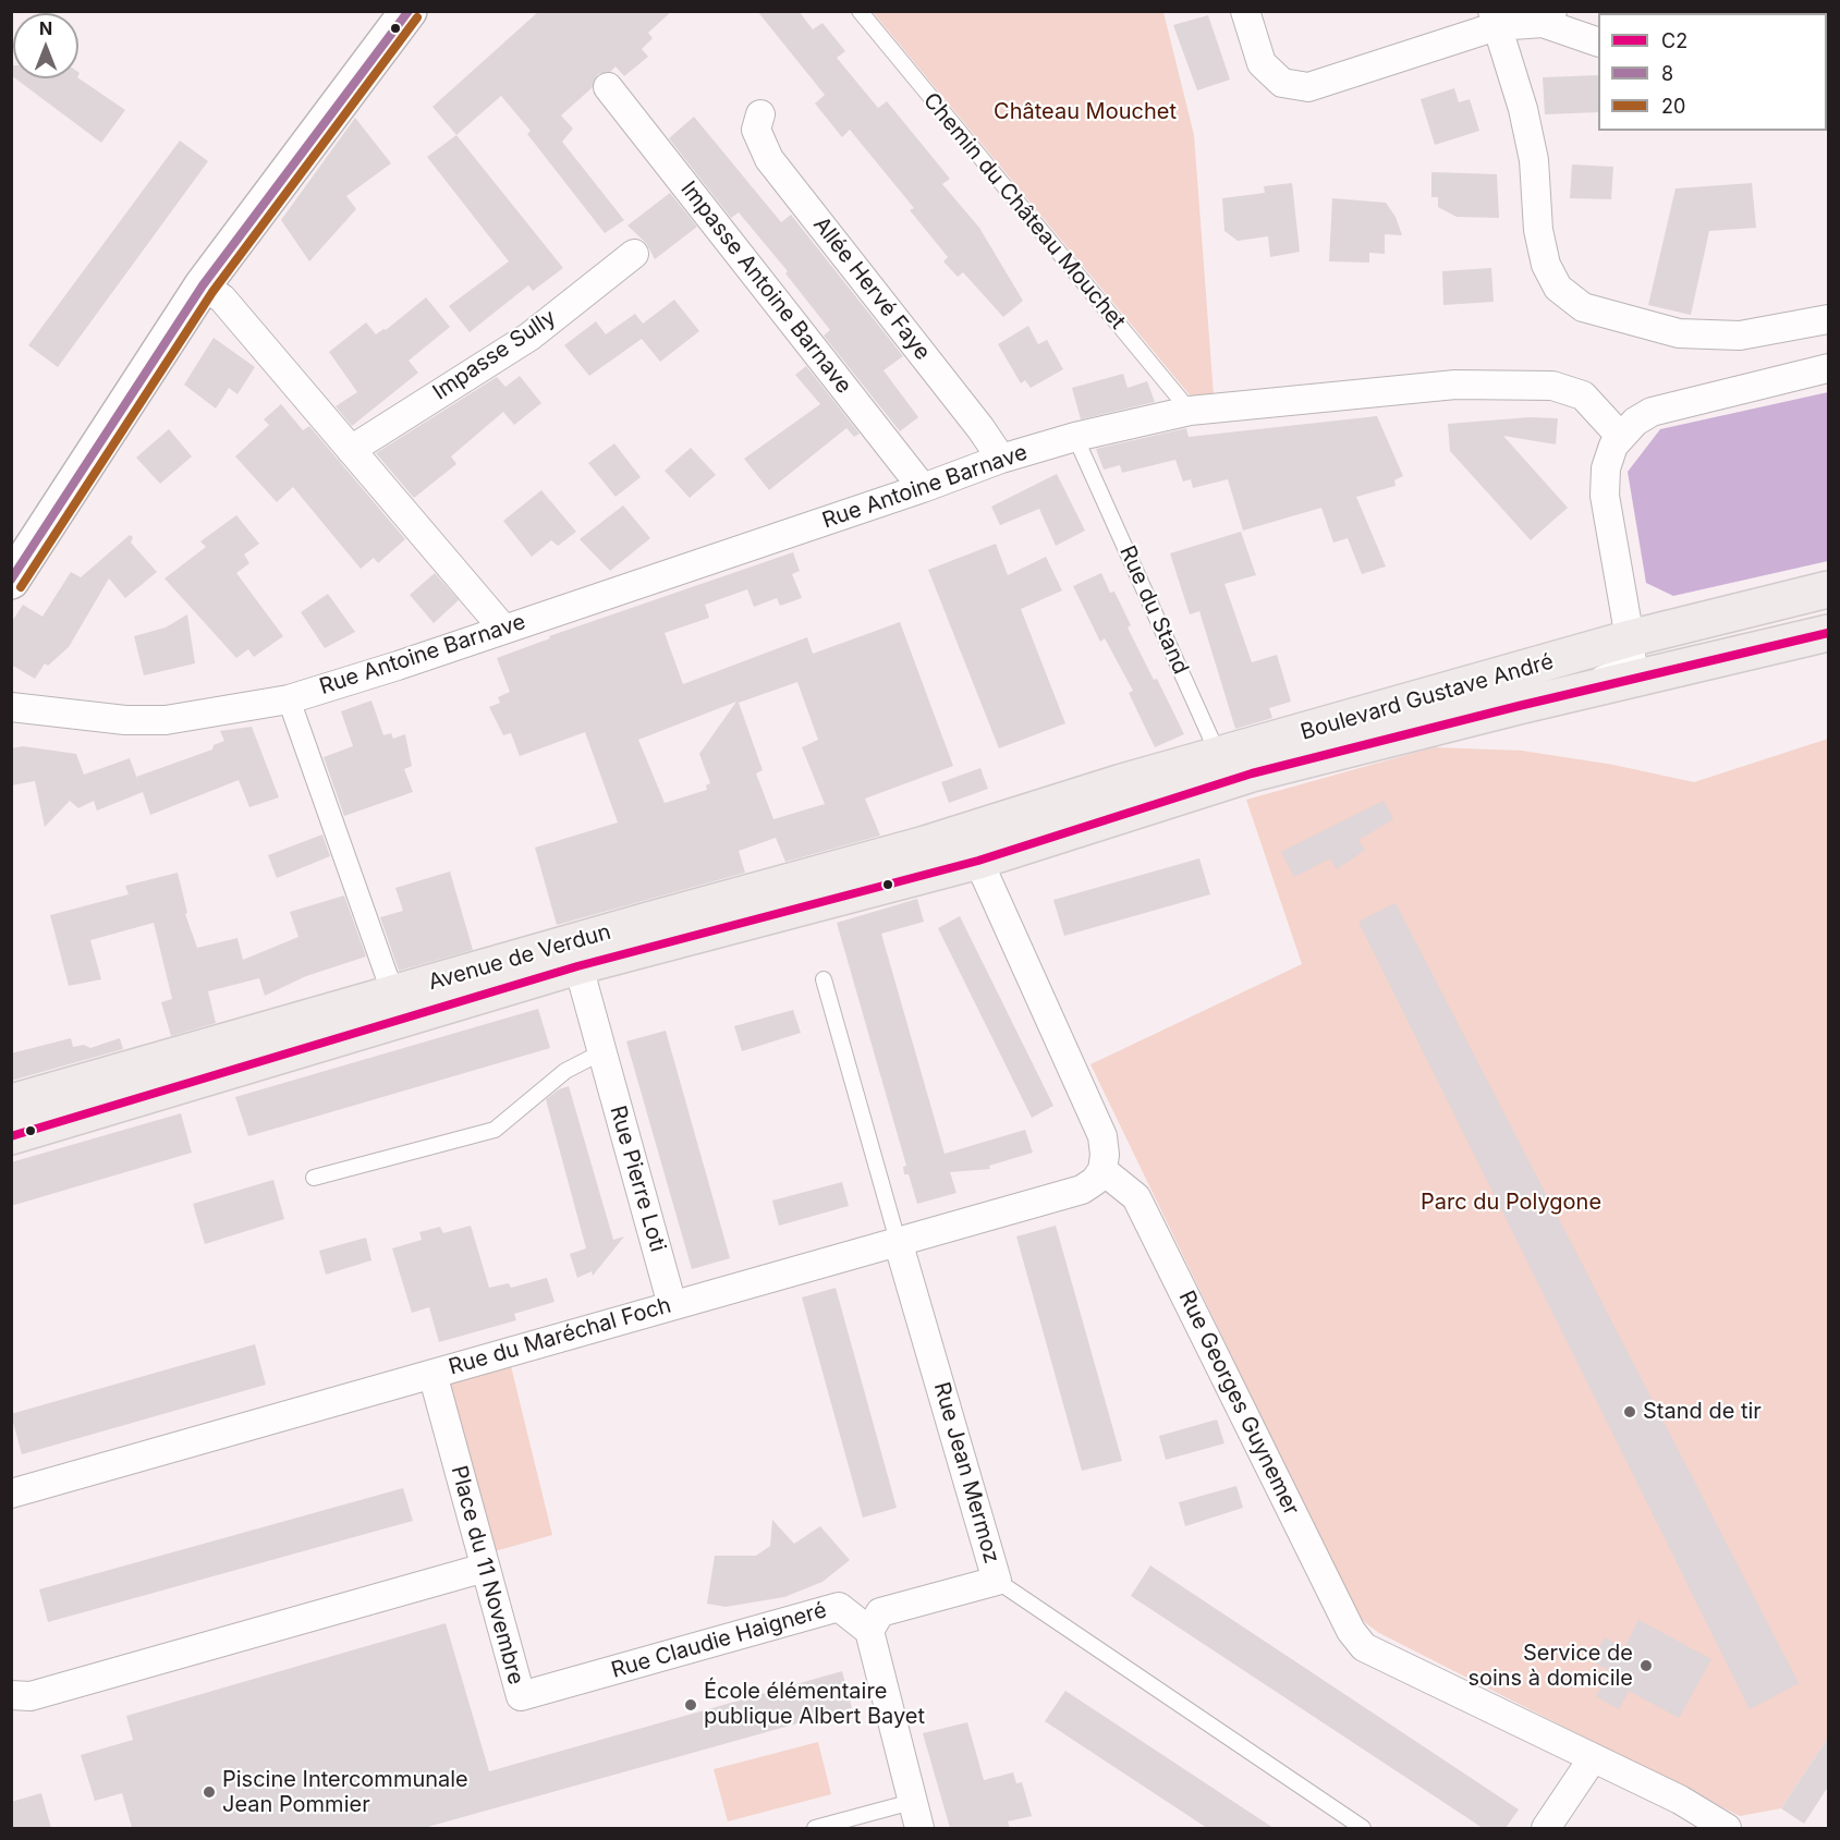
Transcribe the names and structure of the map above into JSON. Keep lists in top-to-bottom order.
{
  "streets": {
    "main road": ["Boulevard Gustave André", "Avenue de Verdun"],
    "street": [
      "Impasse Antoine Barnave",
      "Allée Hervé Faye",
      "Impasse Sully",
      "Rue Antoine Barnave",
      "Rue Pierre Loti",
      "Rue du Maréchal Foch",
      "Rue Georges Guynemer",
      "Rue Jean Mermoz",
      "Place du 11 Novembre",
      "Rue Claudie Haigneré"
    ],
    "lane": ["Chemin du Château Mouchet", "Rue du Stand"]
  },
  "crossings": [
    ["Chemin du Château Mouchet", "Rue Antoine Barnave"],
    ["Impasse Antoine Barnave", "Rue Antoine Barnave"],
    ["Allée Hervé Faye", "Rue Antoine Barnave"],
    ["Rue Antoine Barnave", "Rue du Stand"],
    ["Rue du Stand", "Boulevard Gustave André"],
    ["Boulevard Gustave André", "Avenue de Verdun"],
    ["Avenue de Verdun", "Rue Pierre Loti"],
    ["Rue Pierre Loti", "Rue du Maréchal Foch"],
    ["Rue du Maréchal Foch", "Rue Georges Guynemer"],
    ["Rue du Maréchal Foch", "Rue Jean Mermoz"],
    ["Rue du Maréchal Foch", "Place du 11 Novembre"],
    ["Place du 11 Novembre", "Rue Claudie Haigneré"]
  ],
  "parks": ["Château Mouchet", "Parc du Polygone"],
  "places": [
    "Stand de tir",
    "Service de soins à domicile",
    "École élémentaire publique Albert Bayet",
    "Piscine Intercommunale Jean Pommier"
  ],
  "lines": ["transit line 8", "transit line 20", "transit line C2"],
  "legend": ["C2", "8", "20"],
  "north": "top"
}
